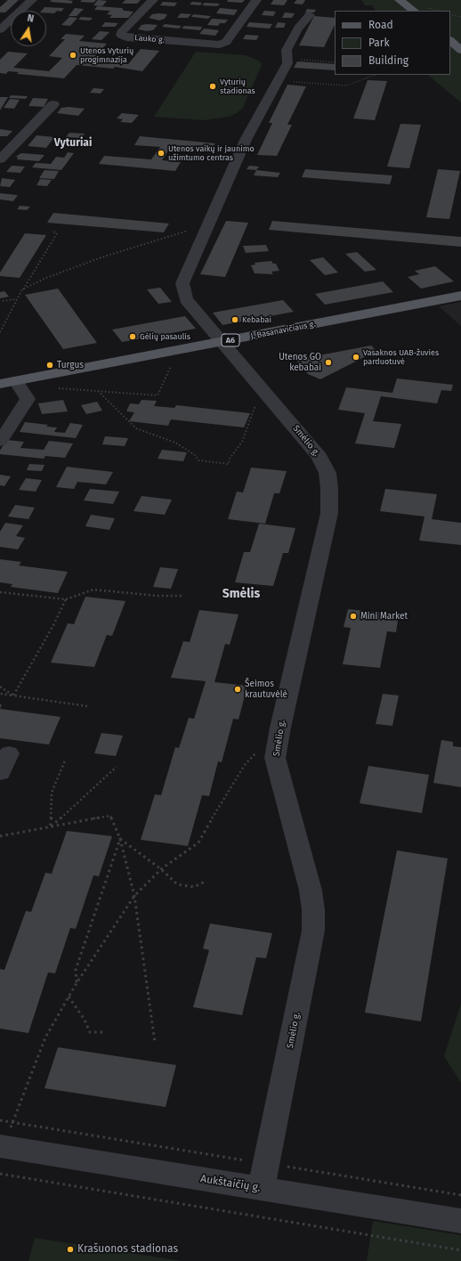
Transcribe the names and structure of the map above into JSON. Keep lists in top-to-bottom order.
{
  "streets": {
    "main road": ["J. Basanavičiaus g.", "A6"],
    "street": ["Lauko g.", "Smėlio g.", "Aukštaičių g."]
  },
  "crossings": [
    ["J. Basanavičiaus g.", "Smėlio g."],
    ["Smėlio g.", "Aukštaičių g."]
  ],
  "districts": ["Vyturiai", "Smėlis"],
  "places": [
    "Utenos Vyturių progimnazija",
    "Vyturių stadionas",
    "Utenos vaikų ir jaunimo užimtumo centras",
    "Kebabai",
    "Gėlių pasaulis",
    "Vasaknos UAB-žuvies parduotuvė",
    "Utenos GO kebabai",
    "Turgus",
    "Mini Market",
    "Šeimos krautuvėlė",
    "Krašuonos stadionas"
  ],
  "legend": ["Road", "Park", "Building"],
  "north": "top"
}
